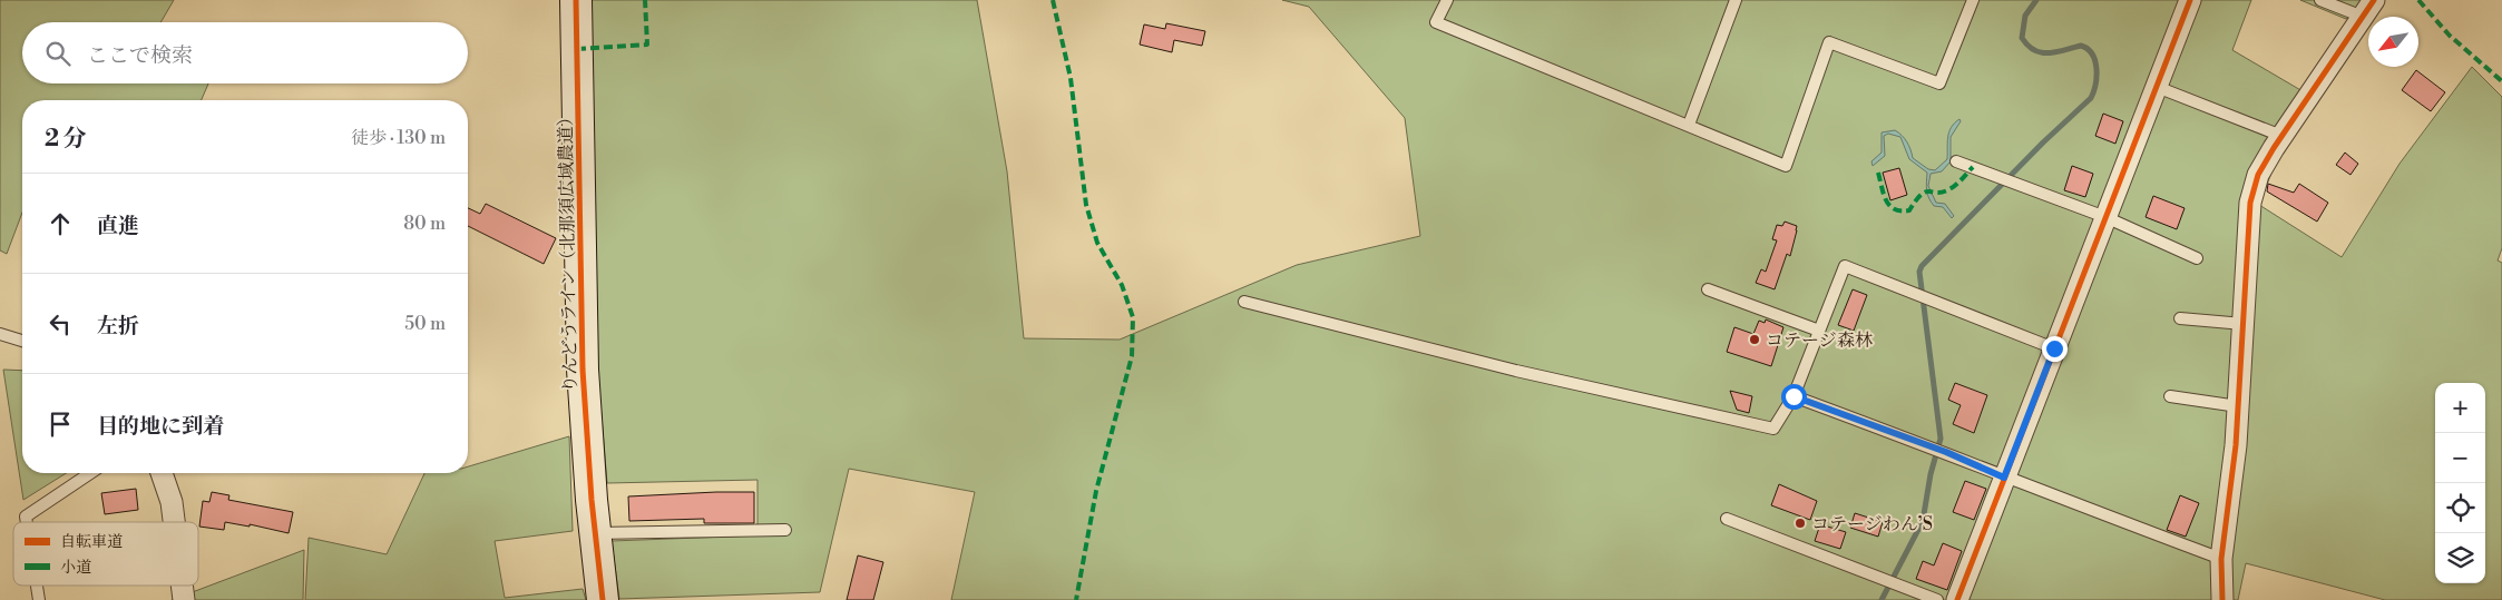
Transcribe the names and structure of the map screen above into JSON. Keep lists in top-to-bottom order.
{
  "streets": {
    "street": ["りんどうライン（北那須広域農道）"]
  },
  "places": ["コテージ森林", "コテージわん’S"],
  "legend": ["自転車道", "小道"],
  "north": "bottom left",
  "page": {
    "search": "ここで検索",
    "heading": ["2 分", "徒歩 · 130 m"],
    "list": [
      ["直進", "80 m"],
      ["左折", "50 m"],
      "目的地に到着"
    ],
    "map_buttons": ["+", "−"]
  }
}
